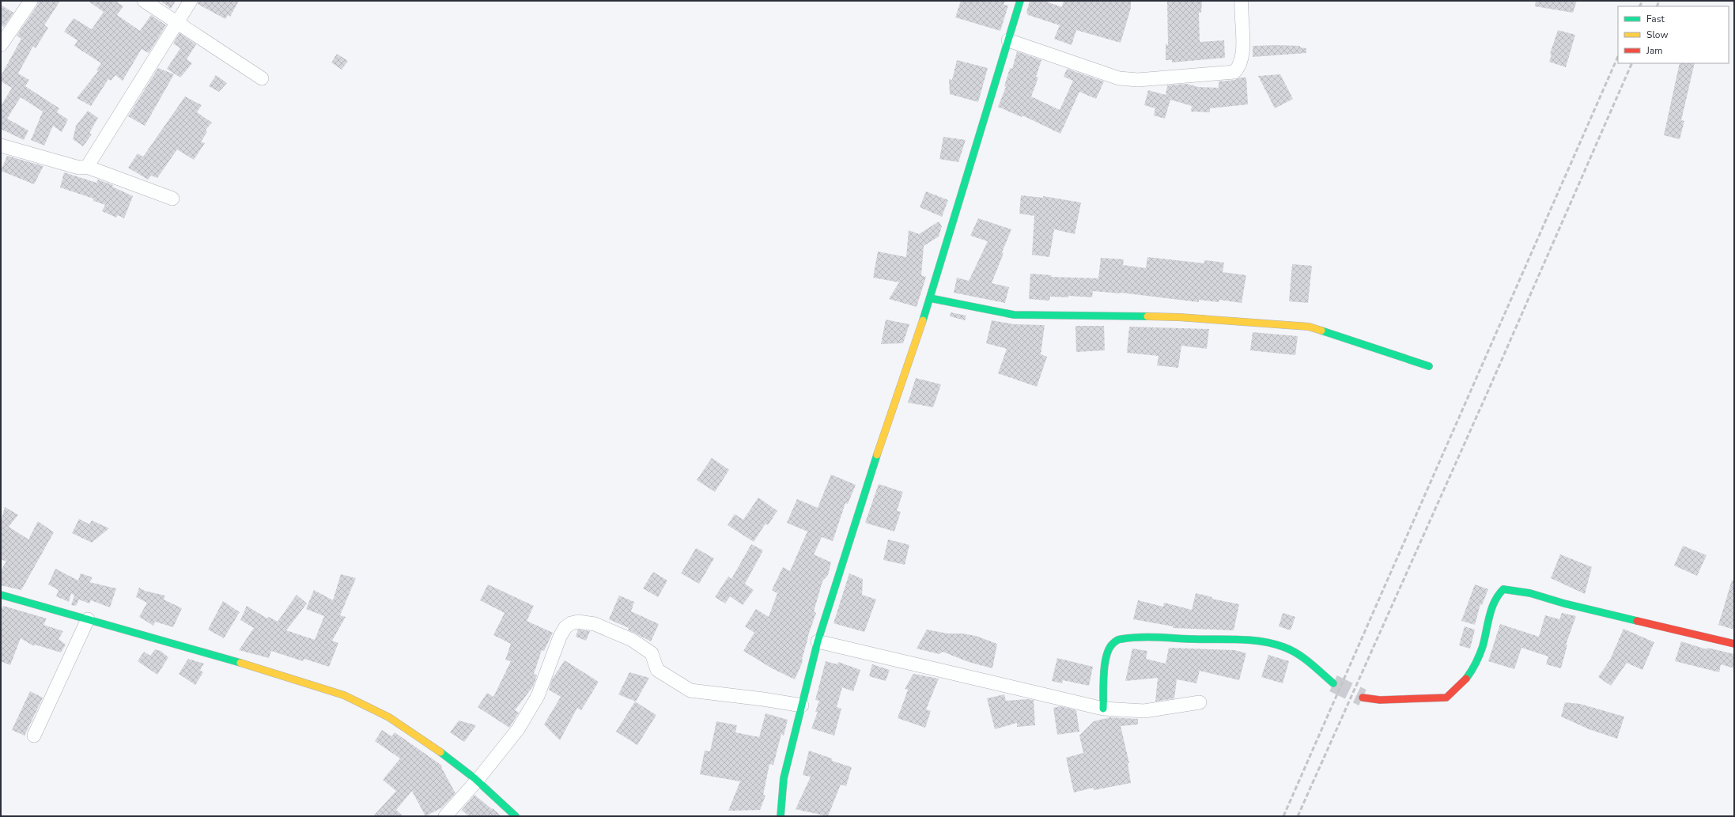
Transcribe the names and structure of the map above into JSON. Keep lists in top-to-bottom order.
{
  "legend": ["Fast", "Slow", "Jam"]
}
